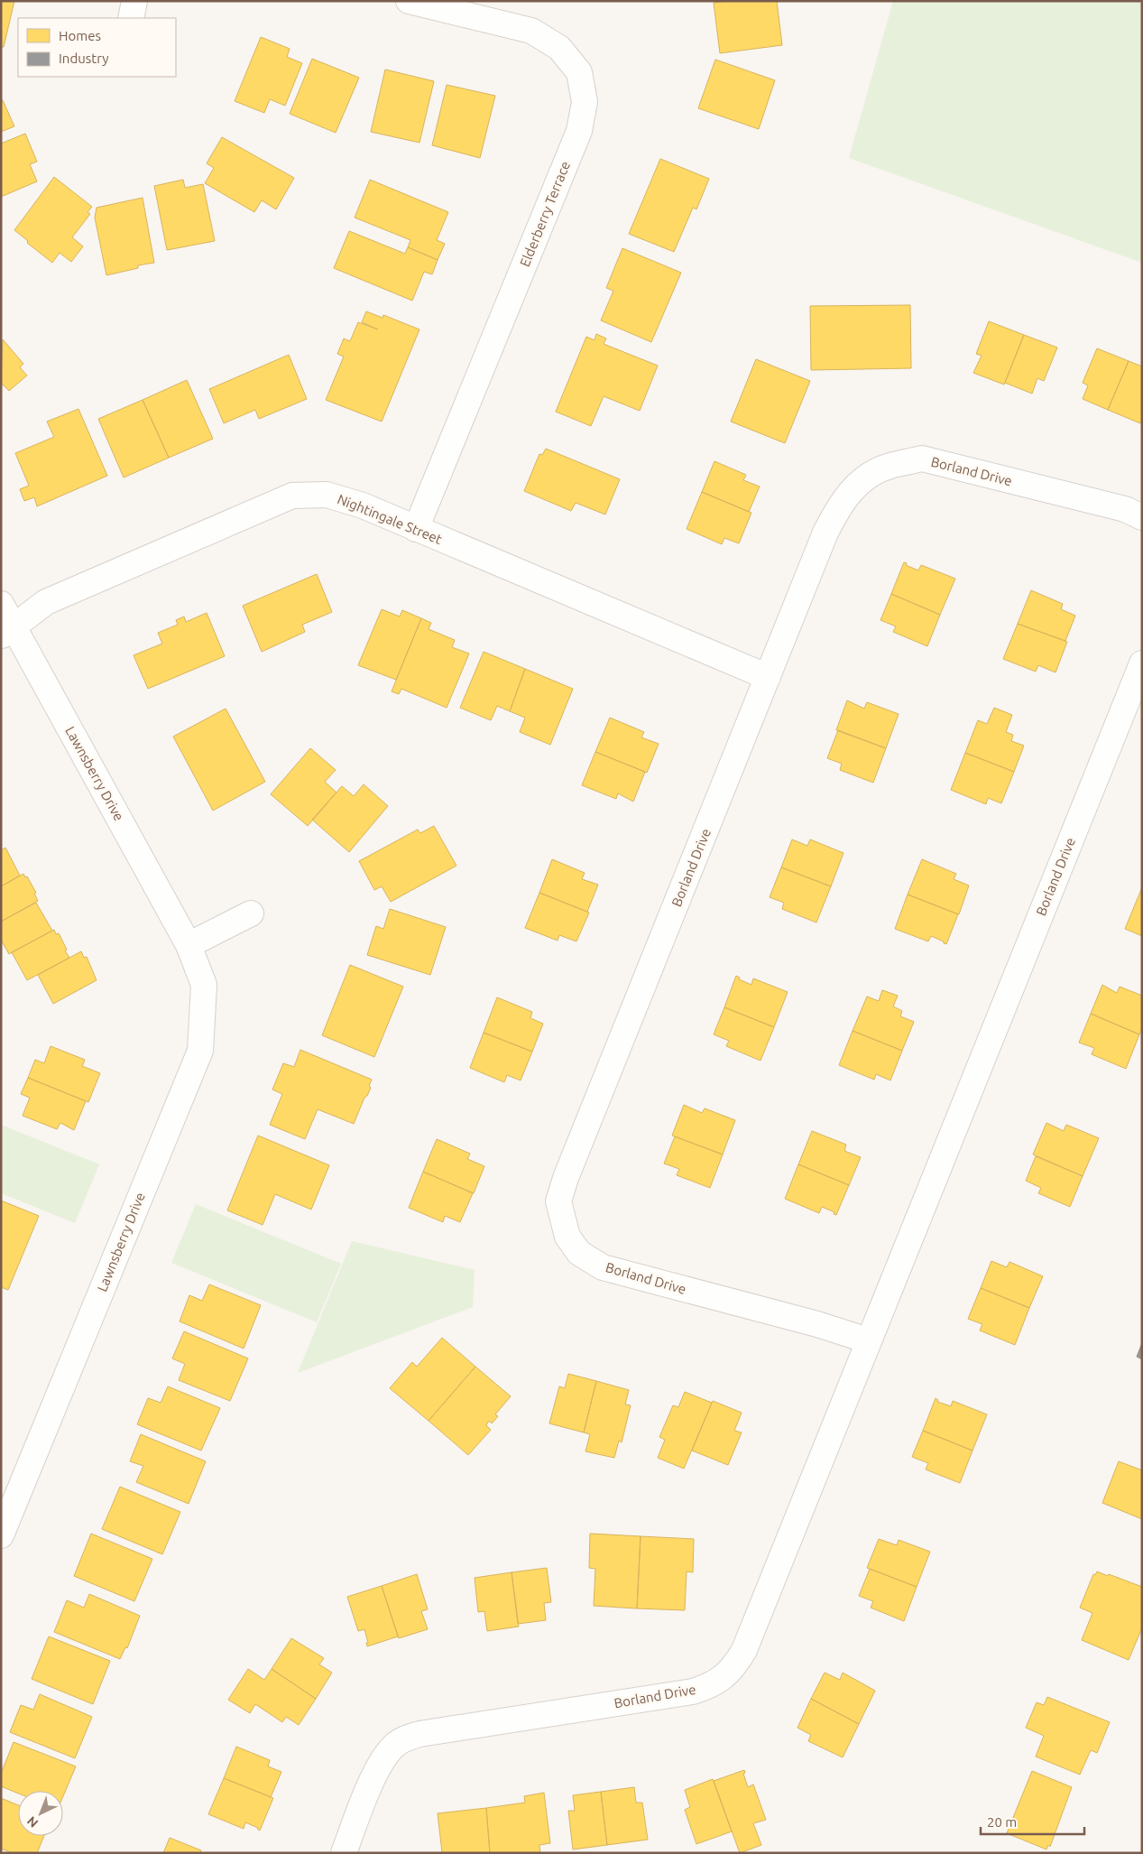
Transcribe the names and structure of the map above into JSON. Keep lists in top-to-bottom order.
{
  "streets": {
    "street": [
      "Elderberry Terrace",
      "Borland Drive",
      "Nightingale Street",
      "Lawnsberry Drive"
    ]
  },
  "crossings": [
    ["Elderberry Terrace", "Nightingale Street"],
    ["Borland Drive", "Nightingale Street"],
    ["Nightingale Street", "Lawnsberry Drive"]
  ],
  "legend": ["Homes", "Industry"],
  "scale_bar": "20 m",
  "north": "bottom left"
}
